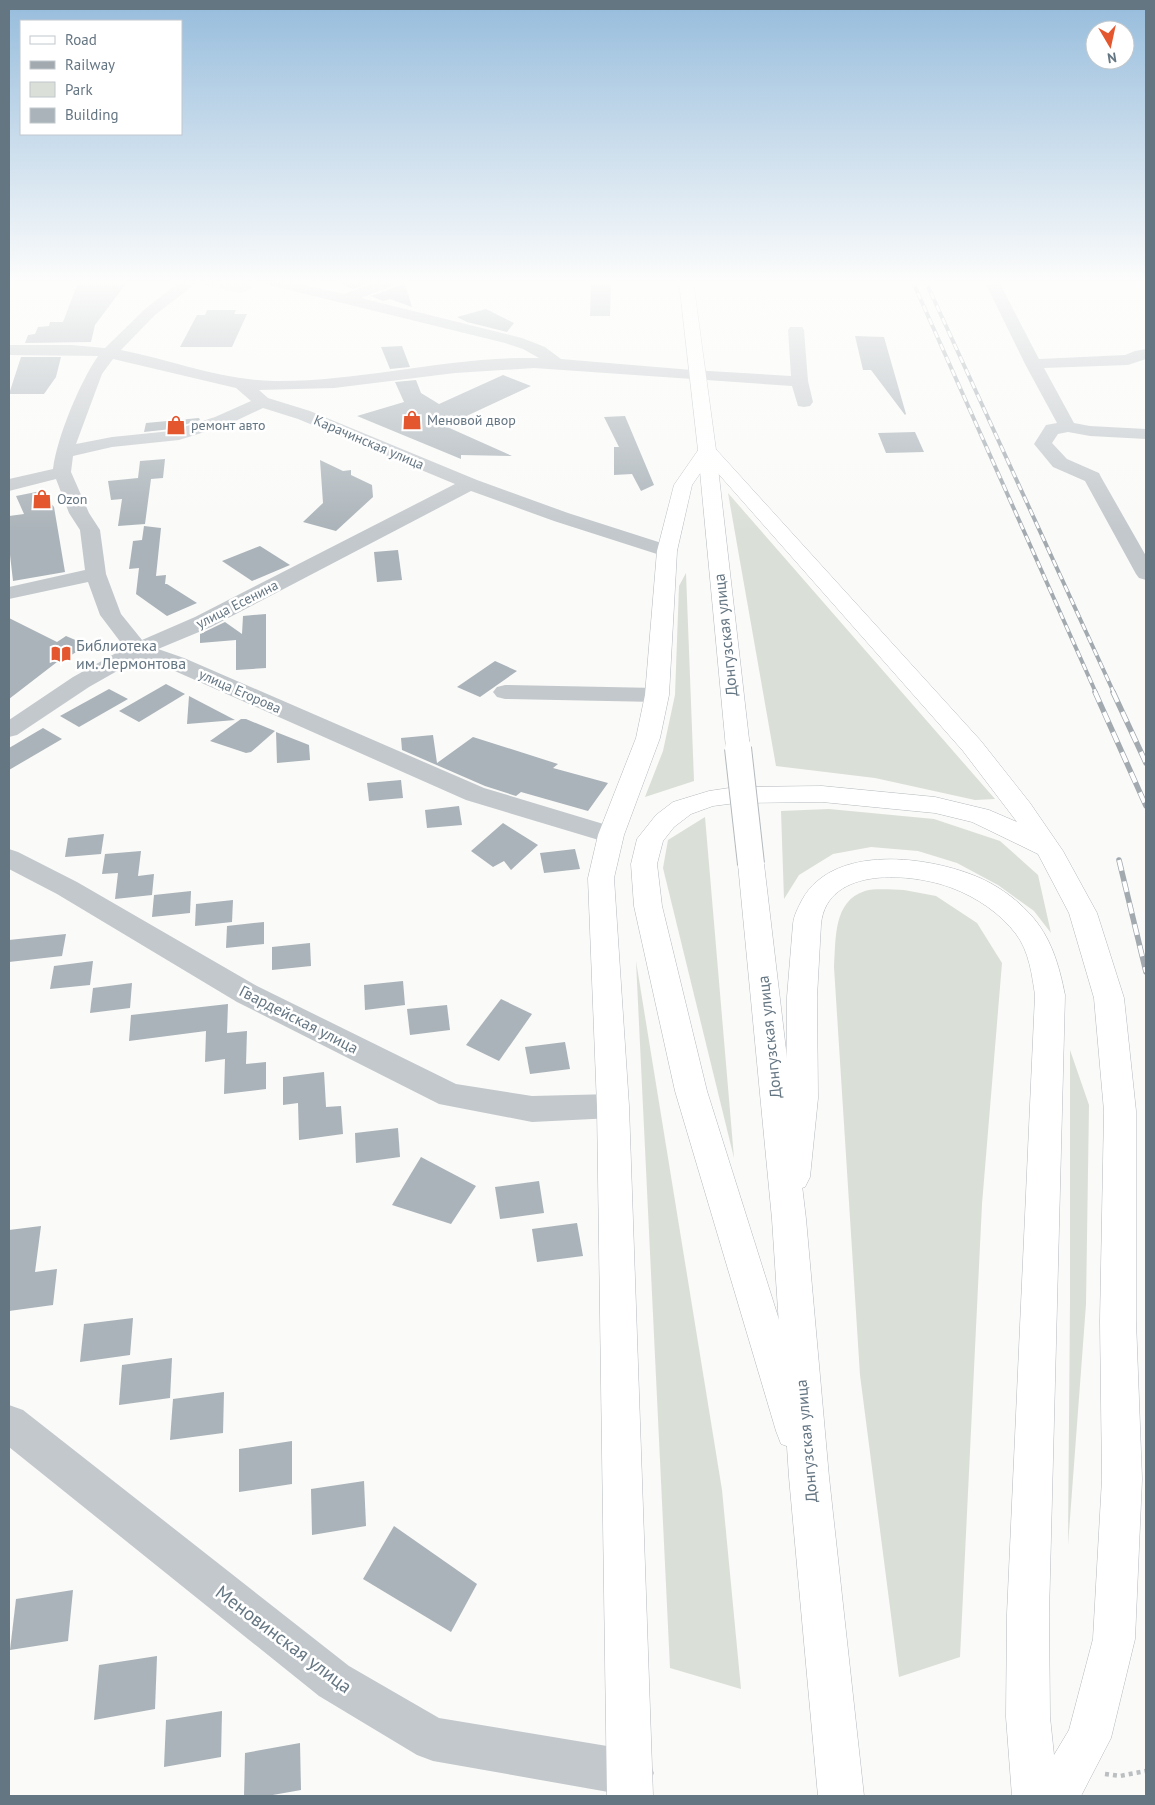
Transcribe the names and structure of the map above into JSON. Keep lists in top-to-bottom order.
{
  "streets": {
    "main road": ["Донгузская улица"],
    "street": [
      "Карачинская улица",
      "улица Есенина",
      "улица Егорова",
      "Гвардейская улица",
      "Меновинская улица"
    ]
  },
  "crossings": [
    ["Карачинская улица", "улица Есенина"],
    ["улица Есенина", "улица Егорова"]
  ],
  "places": {
    "shop": ["Меновой двор", "ремонт авто", "Ozon"],
    "library": ["Библиотека им. Лермонтова"]
  },
  "legend": [
    "Road",
    "Railway",
    "Park",
    "Building"
  ],
  "north": "bottom"
}
